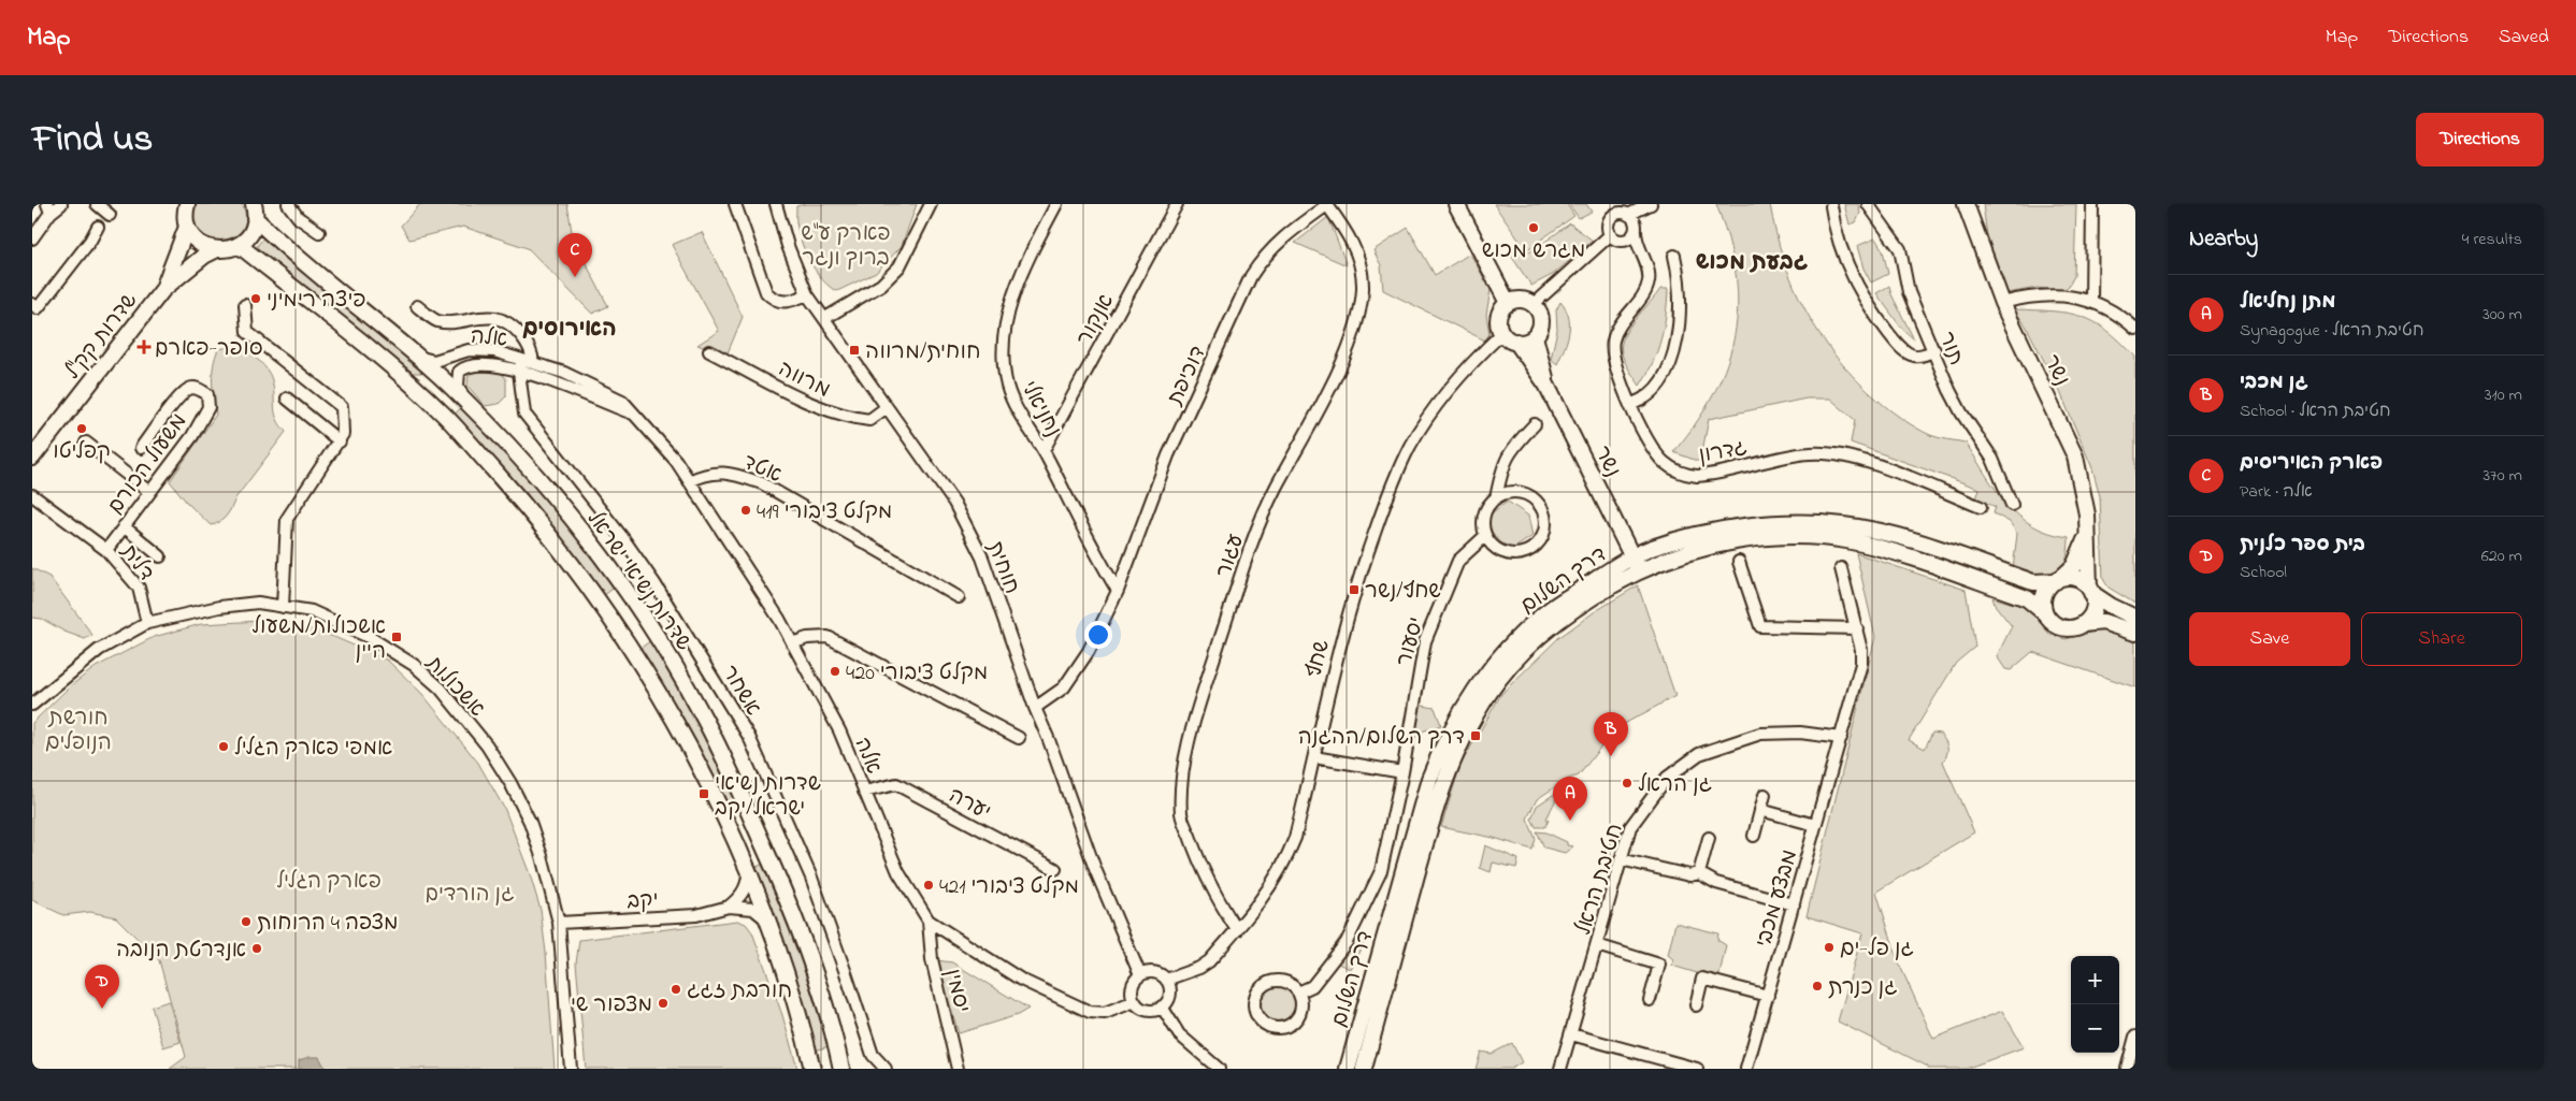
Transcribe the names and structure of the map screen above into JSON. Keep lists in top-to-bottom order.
{
  "streets": {
    "street": [
      "אנקור",
      "שדרות קק\"ל",
      "אלה",
      "תור",
      "נשר",
      "דוכיפת",
      "מרווה",
      "נחניאלי",
      "גדרון",
      "משעול הכורם",
      "אטד",
      "עגור",
      "דלית",
      "חוחית",
      "דרך השלום",
      "שדרות נשיאי ישראל",
      "יסעור",
      "שחף",
      "אשכולות",
      "אשחר",
      "יערה",
      "חטיבת הראל",
      "מבצע מכבי",
      "יקב",
      "יסמין"
    ]
  },
  "crossings": [
    ["אנקור", "נחניאלי"],
    ["אלה", "אטד"],
    ["אלה", "חוחית"],
    ["אלה", "שדרות נשיאי ישראל"],
    ["אלה", "שחף"],
    ["אלה", "אשחר"],
    ["אלה", "יערה"],
    ["אלה", "יסמין"],
    ["נשר", "דרך השלום"],
    ["נשר", "שחף"],
    ["דוכיפת", "נחניאלי"],
    ["דוכיפת", "עגור"],
    ["דוכיפת", "חוחית"],
    ["מרווה", "חוחית"],
    ["משעול הכורם", "דלית"],
    ["עגור", "שחף"],
    ["דלית", "אשכולות"],
    ["חוחית", "שחף"],
    ["אשכולות", "יקב"],
    ["חטיבת הראל", "מבצע מכבי"]
  ],
  "districts": ["גבעת מכוש", "האירוסים"],
  "parks": [
    "פארק ע\"ש ברוך ונגר",
    "חורשת הנופלים",
    "פארק הגליל",
    "גן הורדים"
  ],
  "places": {
    "other": [
      "מגרש מכוש",
      "פיצה רימיני",
      "קפליטו",
      "מקלט ציבורי 419",
      "מקלט ציבורי 420",
      "אמפי פארק הגליל",
      "גן הראל",
      "מקלט ציבורי 421",
      "מצפה 4 הרוחות",
      "גן פל-ים",
      "אנדרטת הנובה",
      "גן כנרת",
      "חורבת זגג",
      "מצפור שי"
    ],
    "health": ["סופר-פארם"],
    "transit": [
      "חוחית/מרווה",
      "שחף/נשר",
      "אשכולות/משעול היין",
      "דרך השלום/ההגנה",
      "שדרות נשיאי ישראל/יקב"
    ]
  },
  "page": {
    "header": "Map",
    "nav": ["Map", "Directions", "Saved"],
    "title": "Find us",
    "buttons": [
      "Directions",
      ["Save", "Share"]
    ],
    "heading": ["Nearby", "4 results"],
    "pins": [
      "C",
      "B",
      "A",
      "D"
    ],
    "list": [
      {
        "mark": "A",
        "name": "מתן נחליאל",
        "note": "Synagogue · חטיבת הראל",
        "value": "300 m"
      },
      {
        "mark": "B",
        "name": "גן מכבי",
        "note": "School · חטיבת הראל",
        "value": "310 m"
      },
      {
        "mark": "C",
        "name": "פארק האיריסים",
        "note": "Park · אלה",
        "value": "370 m"
      },
      {
        "mark": "D",
        "name": "בית ספר כלנית",
        "note": "School",
        "value": "620 m"
      }
    ],
    "map_buttons": ["+", "−"]
  }
}
